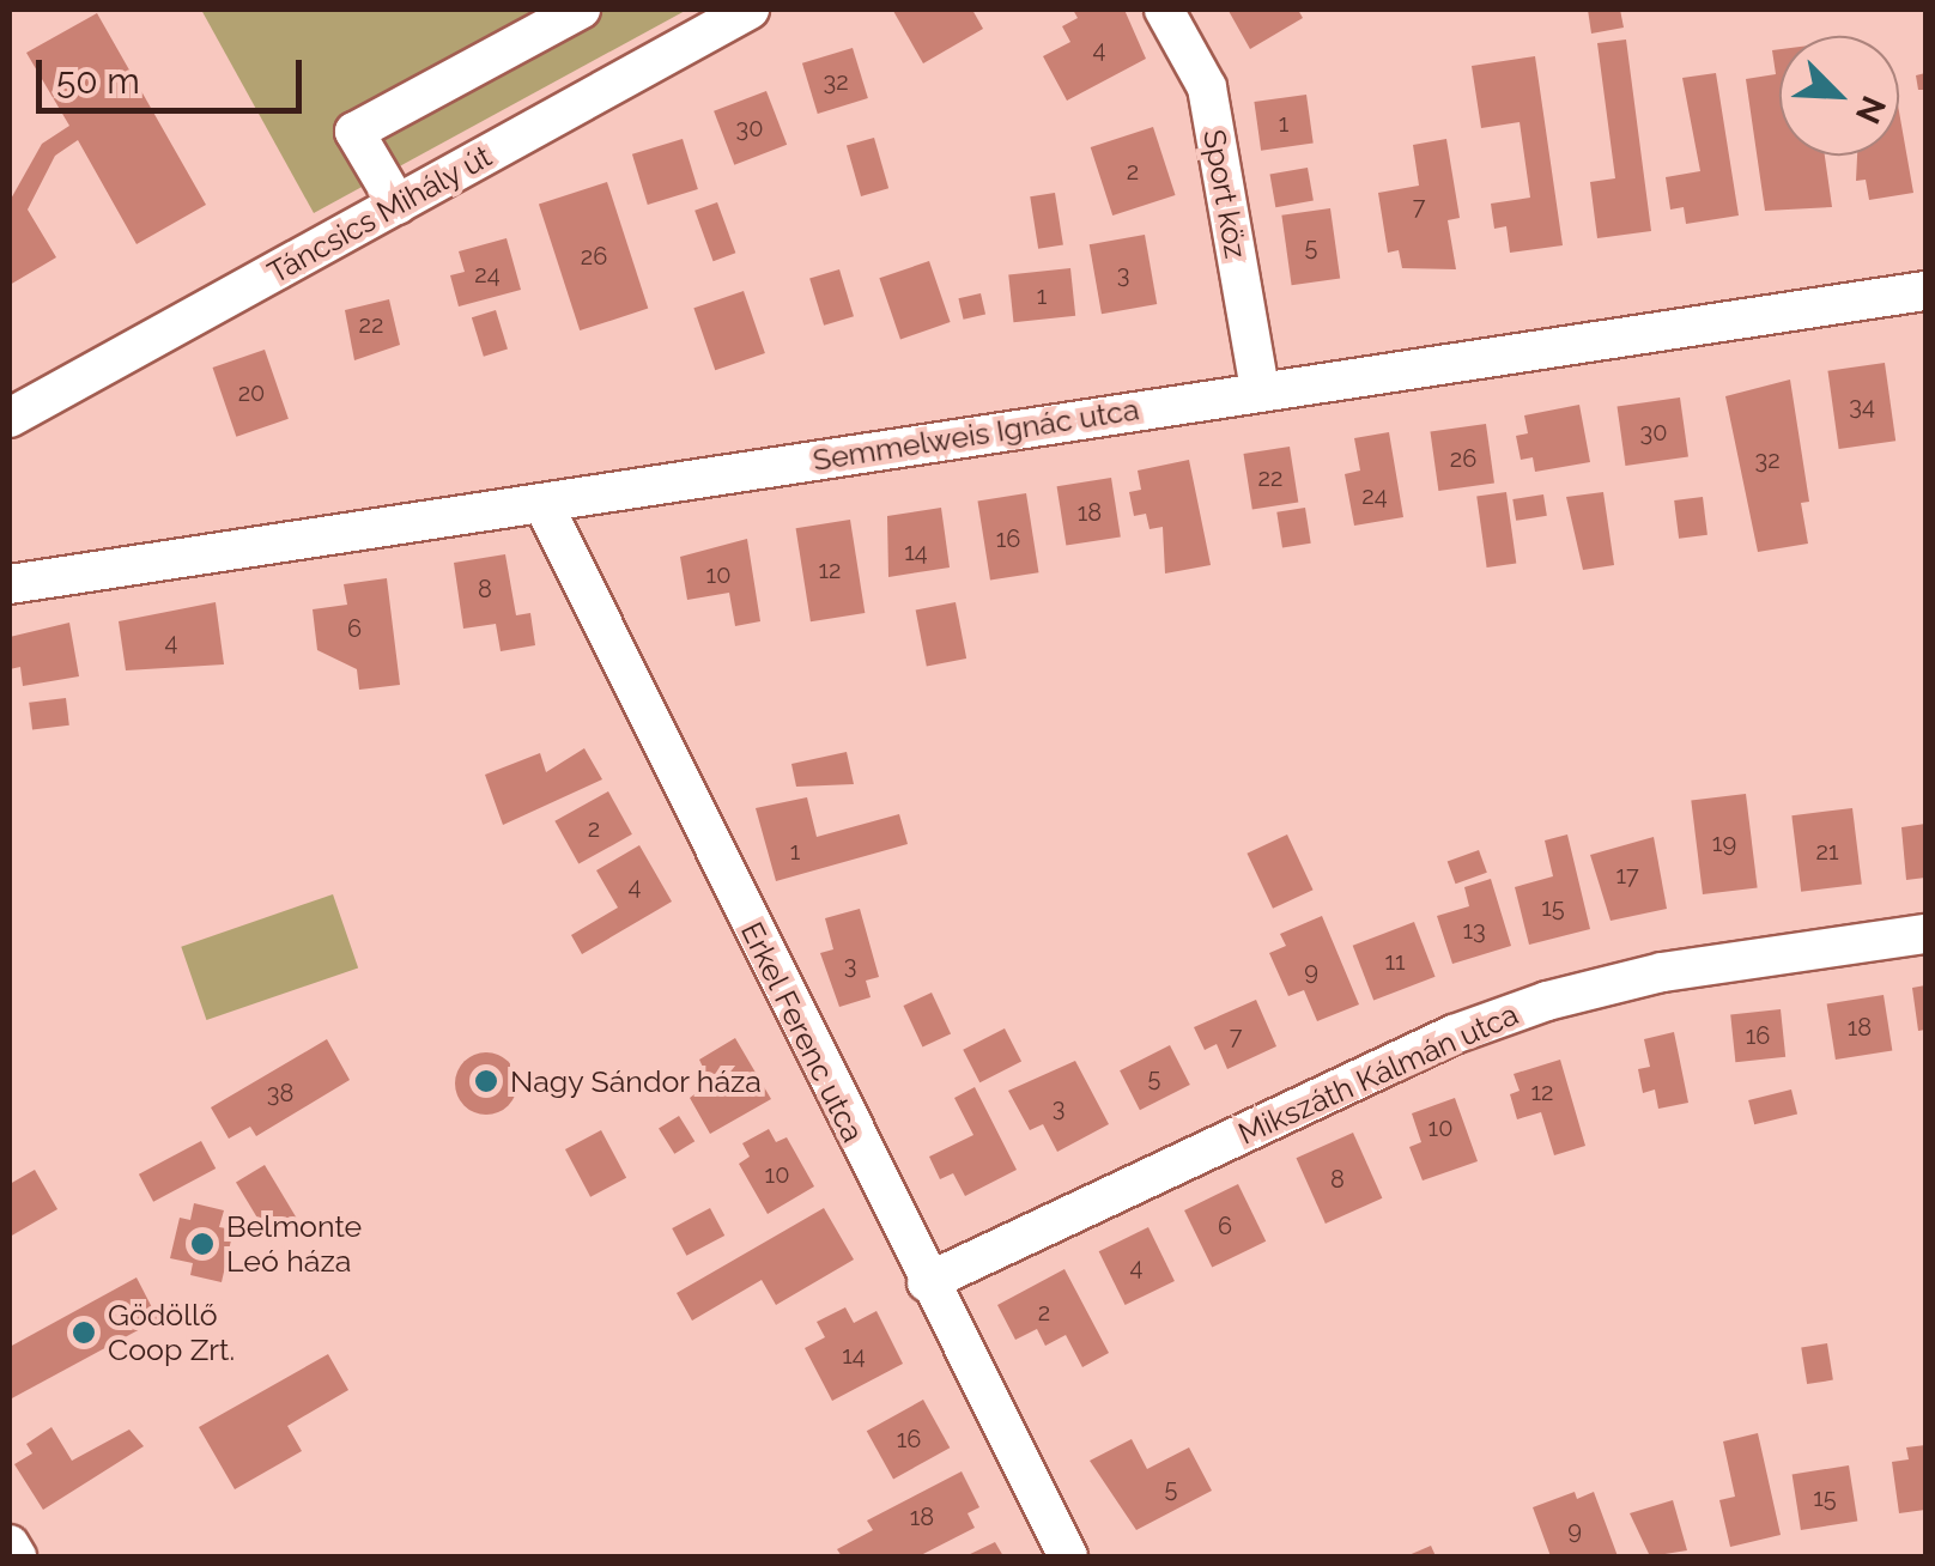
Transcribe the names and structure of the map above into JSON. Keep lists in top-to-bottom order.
{
  "streets": {
    "street": [
      "Sport köz",
      "Táncsics Mihály út",
      "Semmelweis Ignác utca",
      "Erkel Ferenc utca",
      "Mikszáth Kálmán utca"
    ]
  },
  "crossings": [
    ["Sport köz", "Semmelweis Ignác utca"],
    ["Semmelweis Ignác utca", "Erkel Ferenc utca"],
    ["Erkel Ferenc utca", "Mikszáth Kálmán utca"]
  ],
  "places": ["Nagy Sándor háza", "Belmonte Leó háza", "Gödöllő Coop Zrt."],
  "house_numbers": [
    "4",
    "32",
    "1",
    "30",
    "2",
    "7",
    "5",
    "26",
    "24",
    "3",
    "1",
    "22",
    "20",
    "34",
    "30",
    "26",
    "32",
    "22",
    "24",
    "18",
    "16",
    "14",
    "12",
    "10",
    "8",
    "6",
    "4",
    "2",
    "19",
    "1",
    "21",
    "17",
    "4",
    "15",
    "13",
    "11",
    "3",
    "9",
    "18",
    "7",
    "16",
    "5",
    "12",
    "38",
    "3",
    "10",
    "10",
    "8",
    "6",
    "4",
    "2",
    "14",
    "16",
    "5",
    "15",
    "18",
    "9"
  ],
  "scale_bar": "50 m",
  "north": "bottom right"
}
